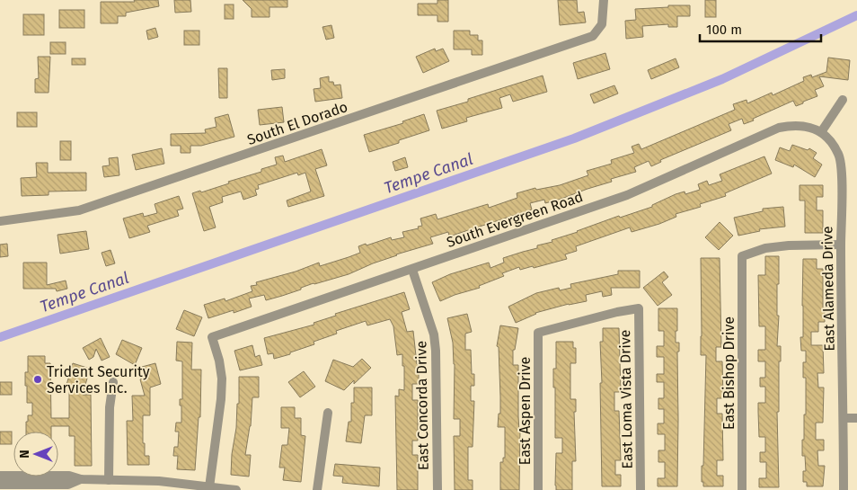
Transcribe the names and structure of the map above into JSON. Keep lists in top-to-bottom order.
{
  "streets": {
    "street": [
      "South El Dorado",
      "South Evergreen Road",
      "East Alameda Drive",
      "East Bishop Drive",
      "East Loma Vista Drive",
      "East Concorda Drive",
      "East Aspen Drive"
    ]
  },
  "crossings": [
    ["South Evergreen Road", "East Alameda Drive"],
    ["South Evergreen Road", "East Concorda Drive"],
    ["East Alameda Drive", "East Bishop Drive"],
    ["East Loma Vista Drive", "East Aspen Drive"]
  ],
  "water": ["Tempe Canal"],
  "places": ["Trident Security Services Inc."],
  "scale_bar": "100 m",
  "north": "left"
}
